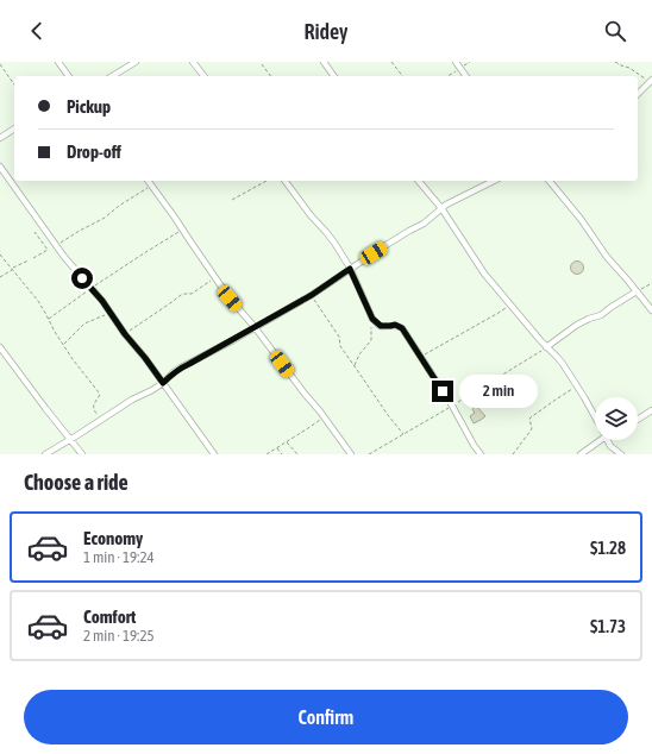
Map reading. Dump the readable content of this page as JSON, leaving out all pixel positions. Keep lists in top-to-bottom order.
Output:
{
  "page": {
    "header": "Ridey",
    "banner": ["Pickup", "Drop-off"],
    "bubble": "2 min",
    "heading": "Choose a ride",
    "list": [
      {
        "name": "Economy",
        "note": "1 min · 19:24",
        "value": "$1.28"
      },
      {
        "name": "Comfort",
        "note": "2 min · 19:25",
        "value": "$1.73"
      }
    ],
    "buttons": "Confirm"
  }
}
